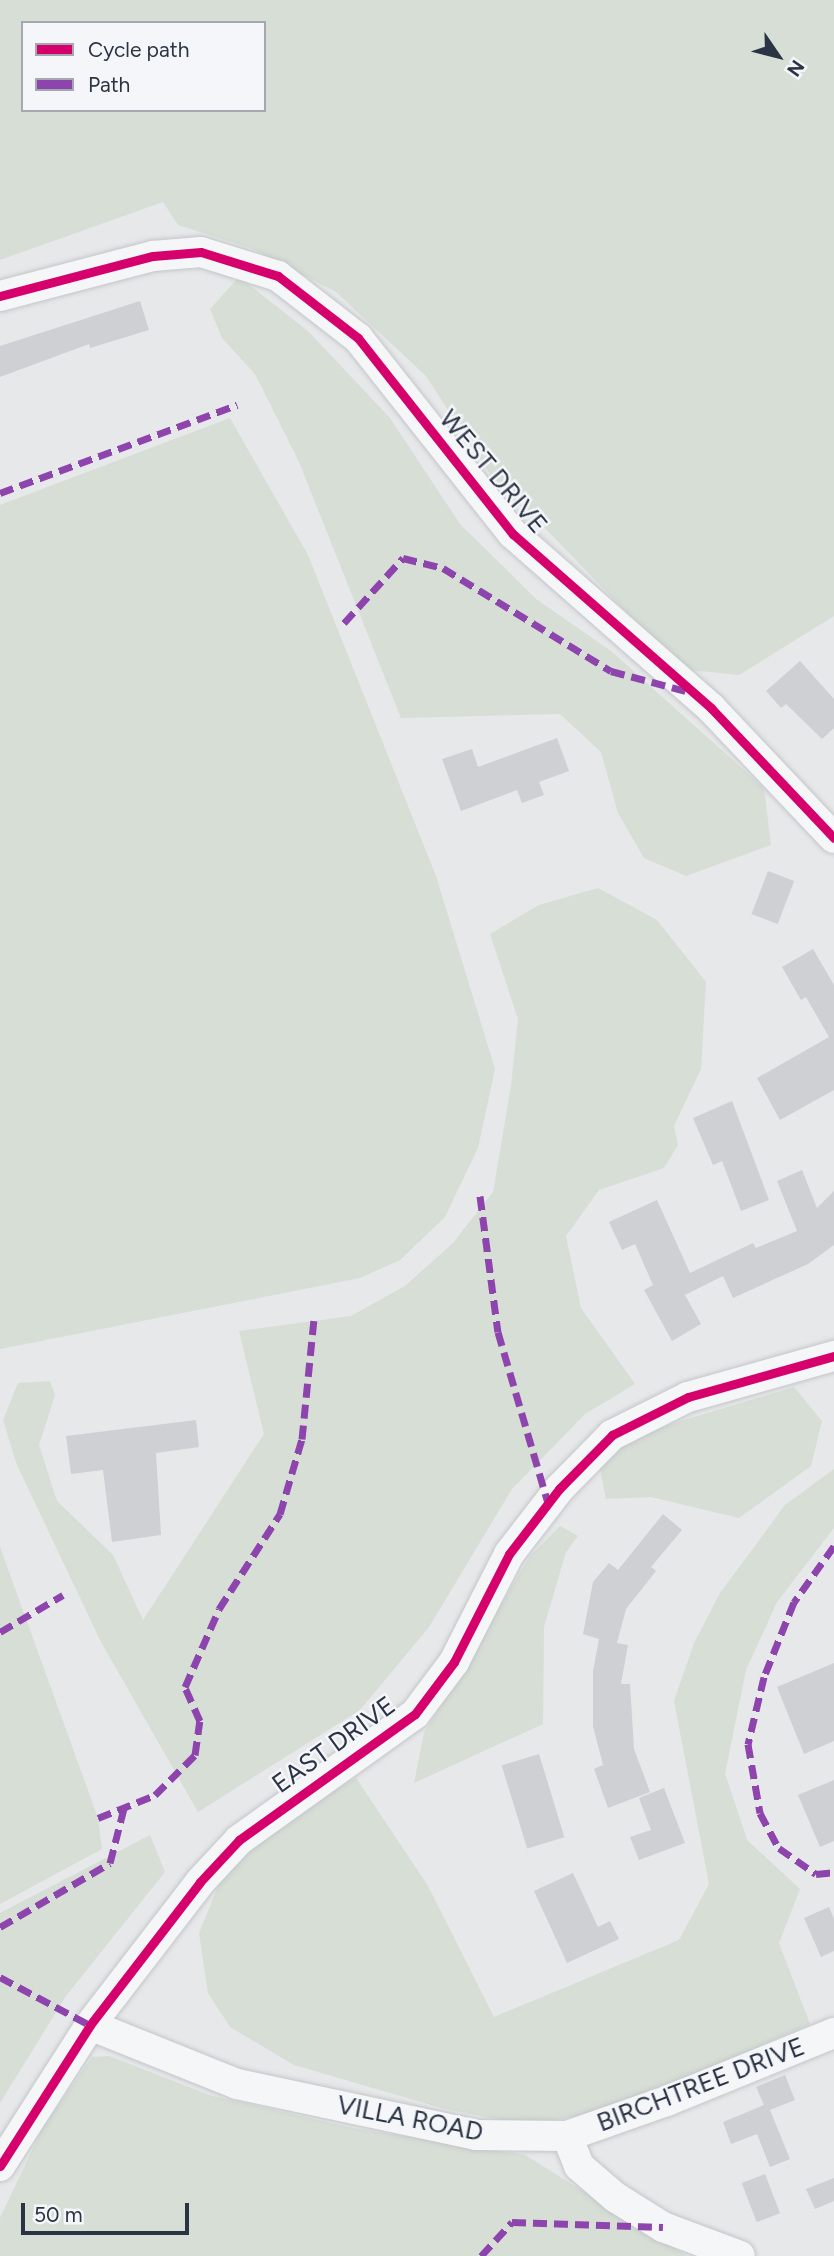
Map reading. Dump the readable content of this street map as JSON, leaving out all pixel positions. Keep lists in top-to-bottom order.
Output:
{
  "streets": {
    "street": [
      "WEST DRIVE",
      "EAST DRIVE",
      "BIRCHTREE DRIVE",
      "VILLA ROAD"
    ]
  },
  "crossings": [
    ["EAST DRIVE", "VILLA ROAD"],
    ["BIRCHTREE DRIVE", "VILLA ROAD"]
  ],
  "legend": ["Cycle path", "Path"],
  "scale_bar": "50 m",
  "north": "bottom right"
}
